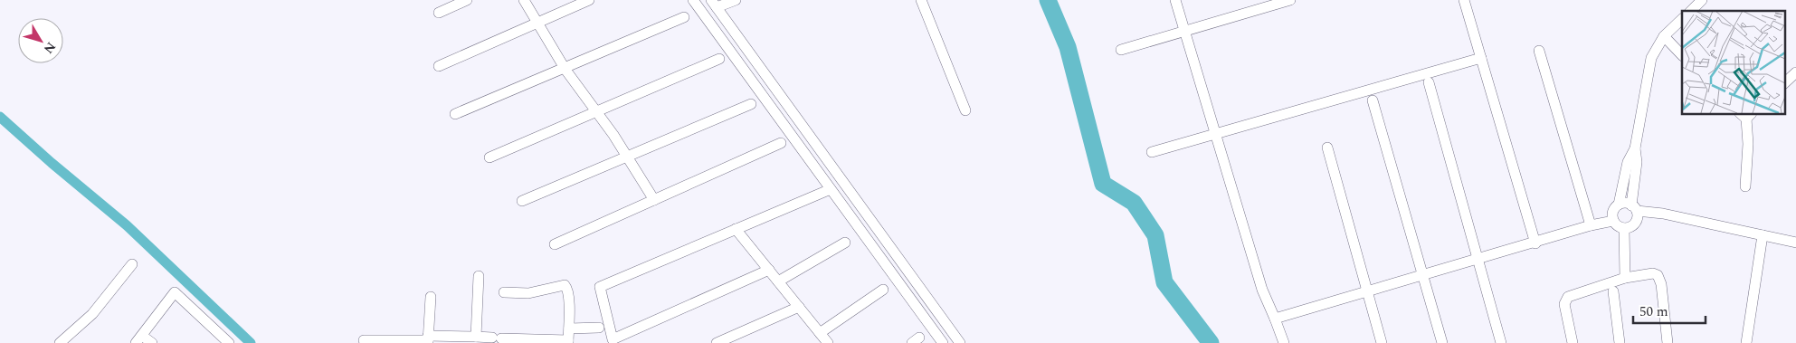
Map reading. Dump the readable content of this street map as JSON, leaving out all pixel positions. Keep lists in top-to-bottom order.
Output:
{
  "scale_bar": "50 m",
  "north": "bottom right"
}
